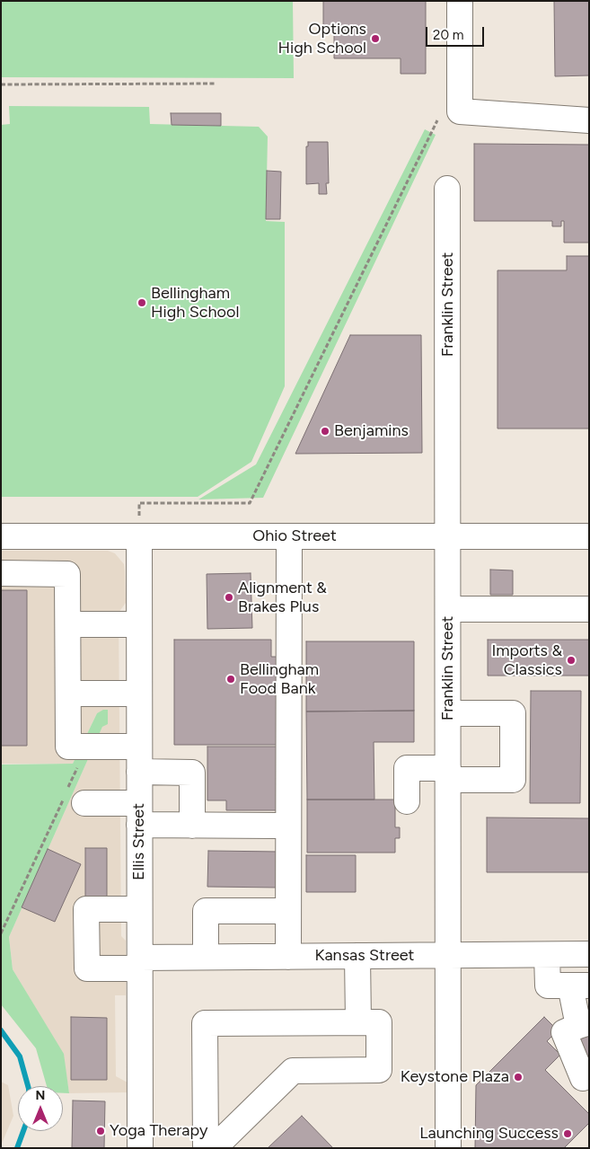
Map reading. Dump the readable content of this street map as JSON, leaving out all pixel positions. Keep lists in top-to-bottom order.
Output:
{
  "streets": {
    "street": [
      "Franklin Street",
      "Ohio Street",
      "Ellis Street",
      "Kansas Street"
    ]
  },
  "crossings": [
    ["Franklin Street", "Ohio Street"],
    ["Franklin Street", "Kansas Street"],
    ["Ohio Street", "Ellis Street"],
    ["Ellis Street", "Kansas Street"]
  ],
  "places": [
    "Options High School",
    "Bellingham High School",
    "Benjamins",
    "Alignment & Brakes Plus",
    "Imports & Classics",
    "Bellingham Food Bank",
    "Keystone Plaza",
    "Yoga Therapy",
    "Launching Success"
  ],
  "scale_bar": "20 m",
  "north": "top"
}
